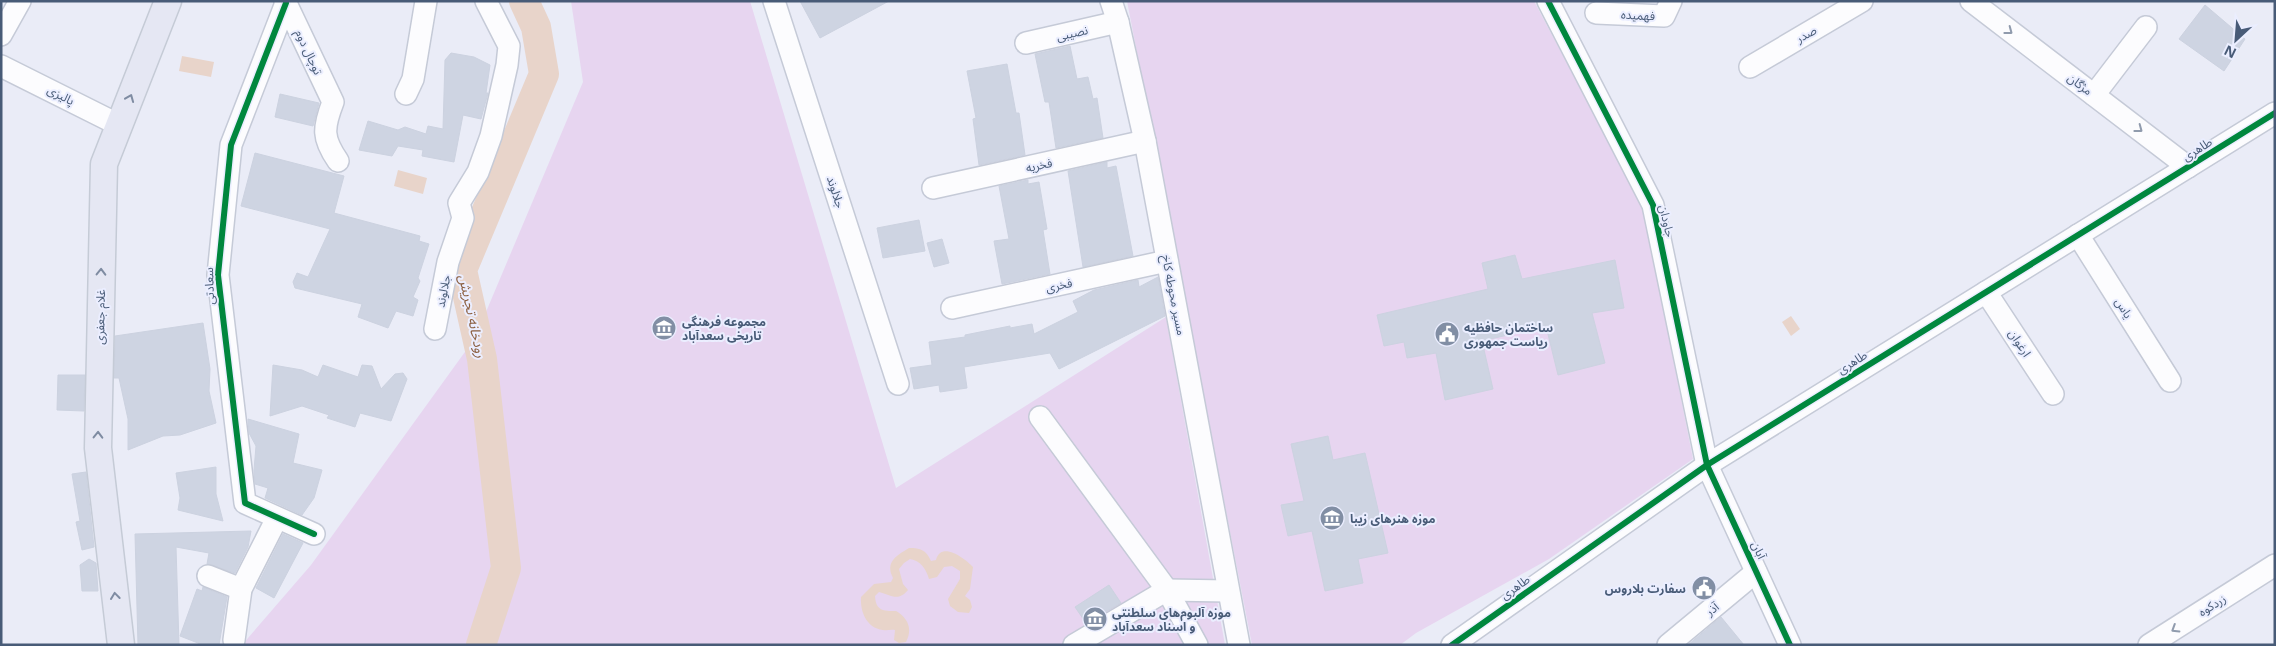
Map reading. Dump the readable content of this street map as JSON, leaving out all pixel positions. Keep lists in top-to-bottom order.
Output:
{
  "streets": {
    "main road": ["غلام جعفری"],
    "street": [
      "فهمیده",
      "نصیبی",
      "صدر",
      "توچال دوم",
      "مژگان",
      "پالیزی",
      "طاهری",
      "فخریه",
      "جلالوند",
      "جاودان",
      "فخری",
      "سعادتی",
      "مسیر محوطه کاخ",
      "یاس",
      "ارغوان",
      "آبان",
      "زردکوه",
      "آذر"
    ]
  },
  "crossings": [
    ["نصیبی", "مسیر محوطه کاخ"],
    ["توچال دوم", "سعادتی"],
    ["مژگان", "طاهری"],
    ["پالیزی", "غلام جعفری"],
    ["طاهری", "جاودان"],
    ["طاهری", "یاس"],
    ["طاهری", "ارغوان"],
    ["طاهری", "آبان"],
    ["فخریه", "مسیر محوطه کاخ"],
    ["جاودان", "آبان"],
    ["فخری", "مسیر محوطه کاخ"],
    ["آبان", "آذر"]
  ],
  "one_way": ["مژگان", "غلام جعفری", "زردکوه"],
  "water": ["رودخانه تجریش"],
  "places": {
    "museum": ["مجموعه فرهنگی تاریخی سعدآباد", "موزه هنرهای زیبا", "موزه آلبوم‌های سلطنتی و اسناد سعدآباد"],
    "public building": ["ساختمان حافظیه ریاست جمهوری", "سفارت بلاروس"]
  },
  "north": "bottom left"
}
